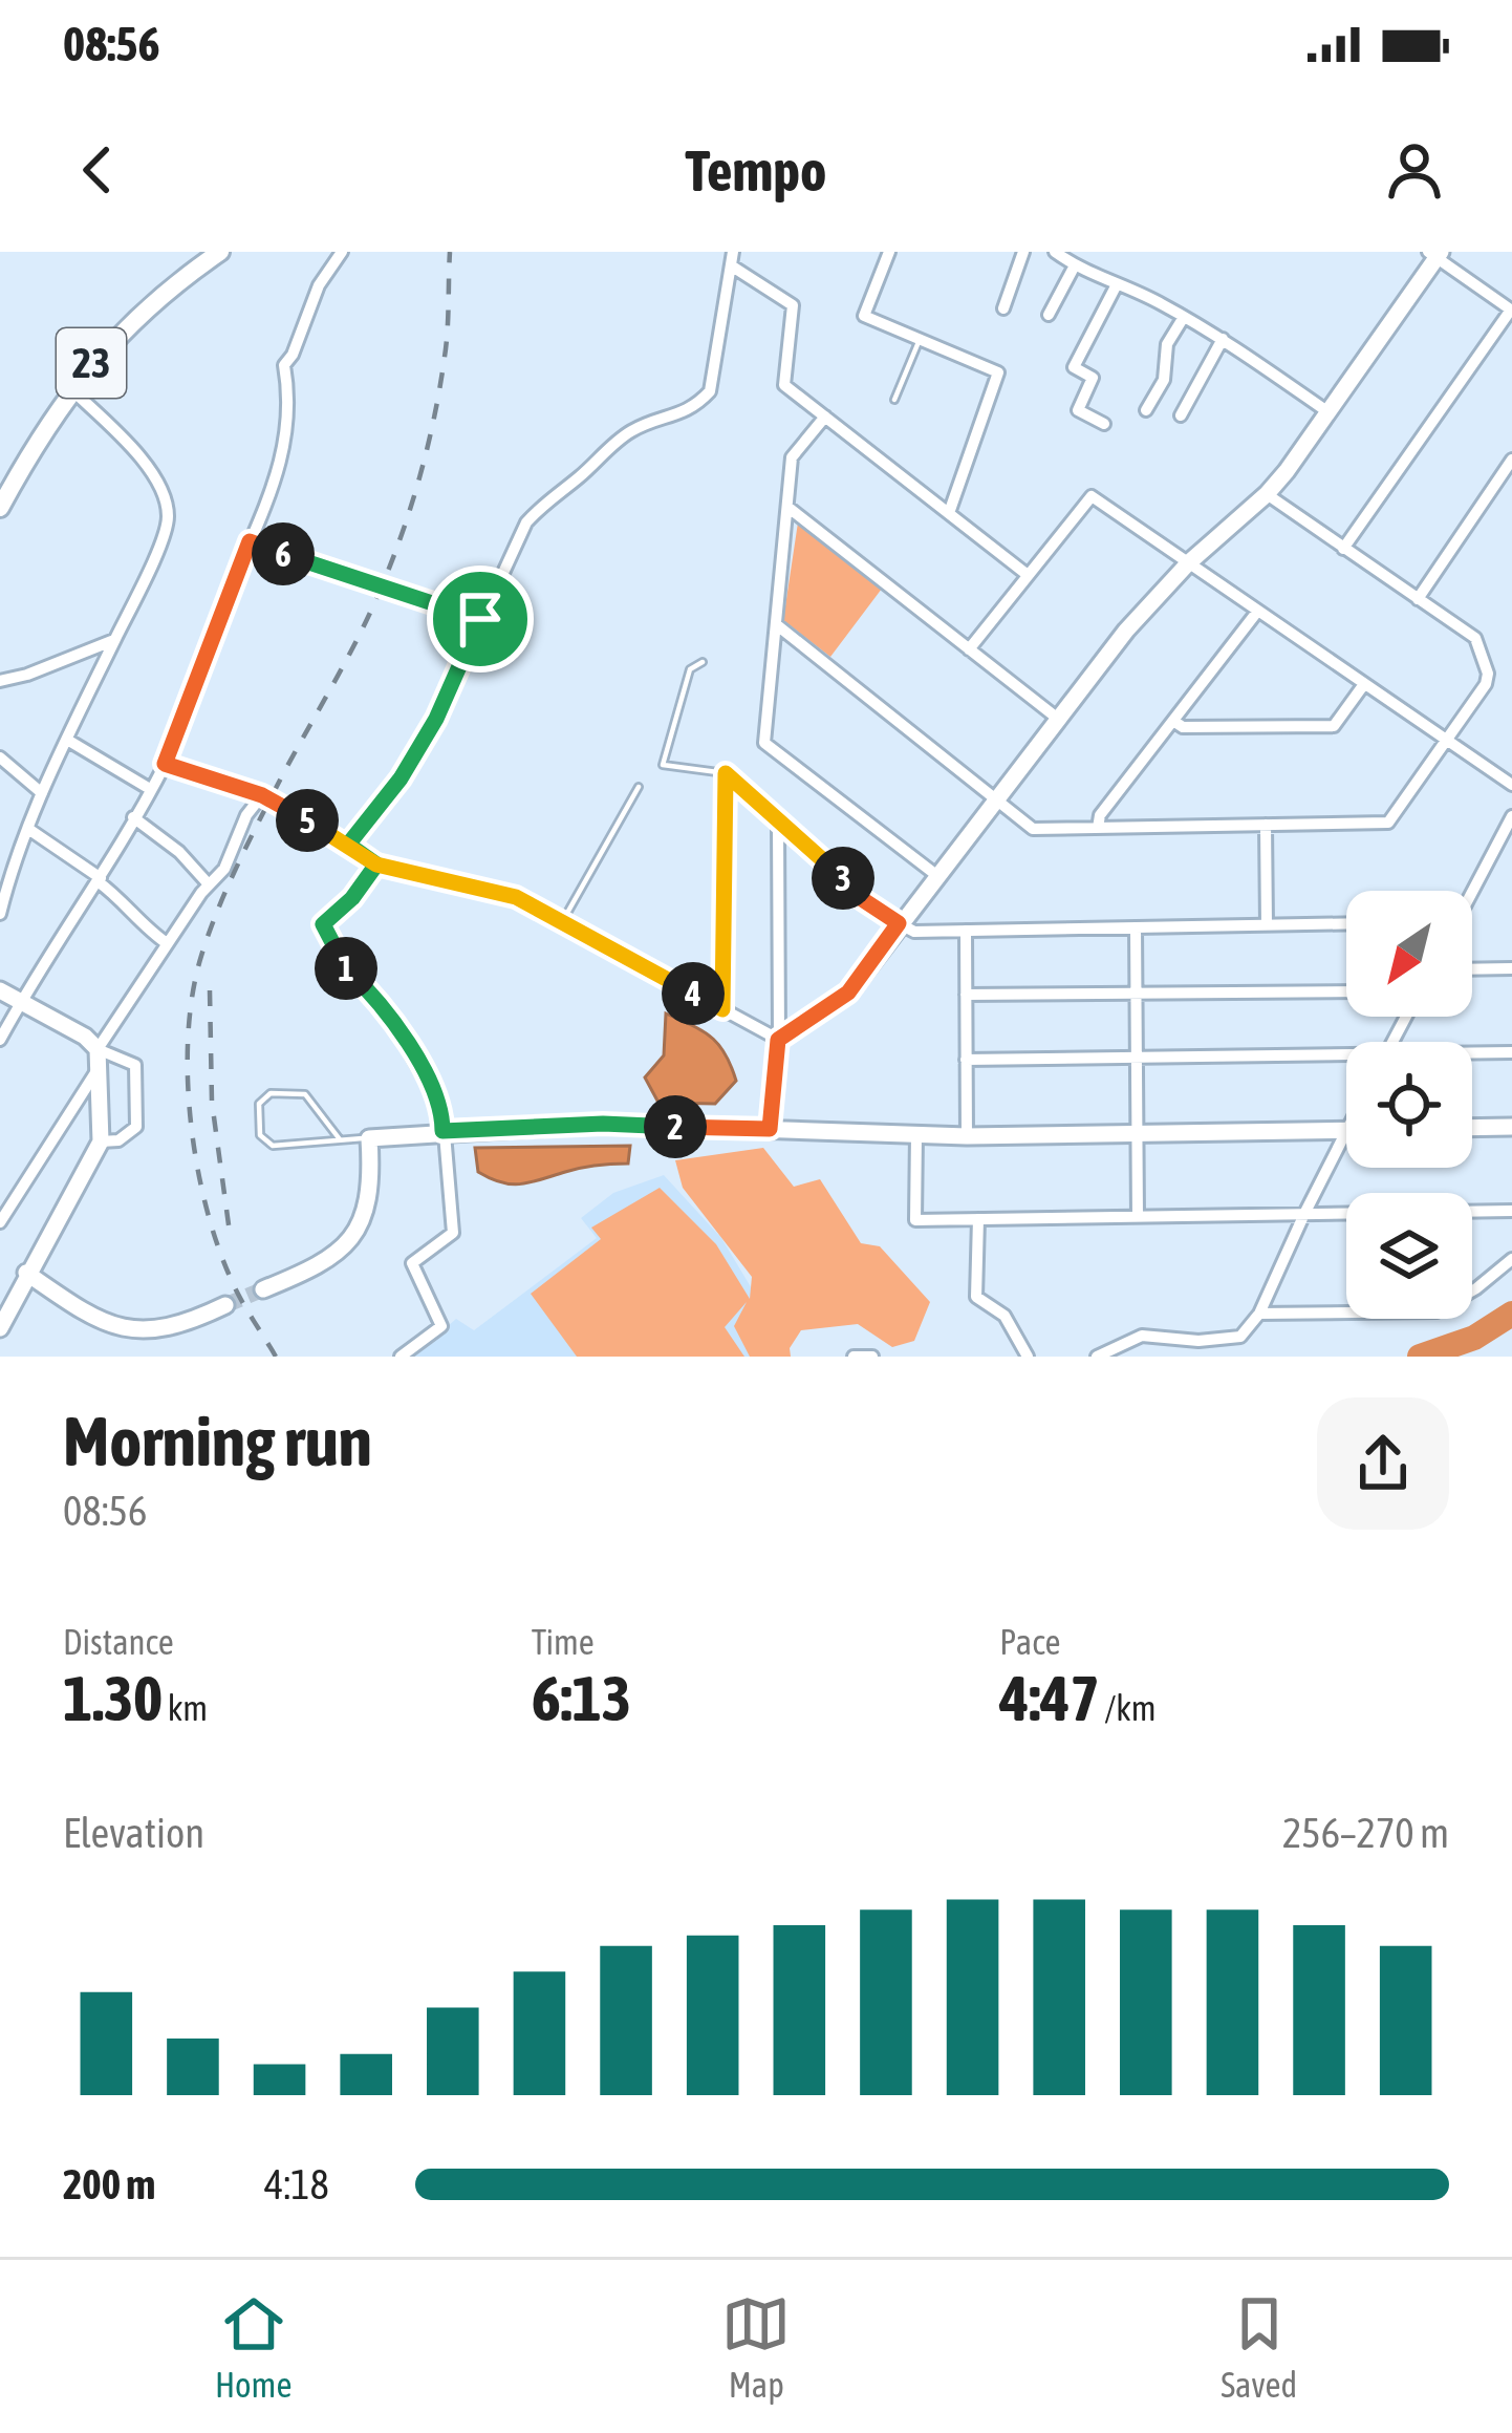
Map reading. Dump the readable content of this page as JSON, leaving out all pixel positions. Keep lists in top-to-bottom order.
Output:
{
  "streets": {
    "main road": ["23"]
  },
  "north": "bottom left",
  "page": {
    "status": "08:56",
    "header": "Tempo",
    "pins": [
      "6",
      "5",
      "3",
      "1",
      "4",
      "2"
    ],
    "heading": ["Morning run", "08:56"],
    "stats": [
      ["Distance", "1.30 km"],
      ["Time", "6:13"],
      ["Pace", "4:47 /km"]
    ],
    "chart": ["Elevation", "256–270 m"],
    "list": [
      {
        "name": "200 m",
        "note": "4:18"
      }
    ],
    "tabs": ["Home", "Map", "Saved"]
  }
}
